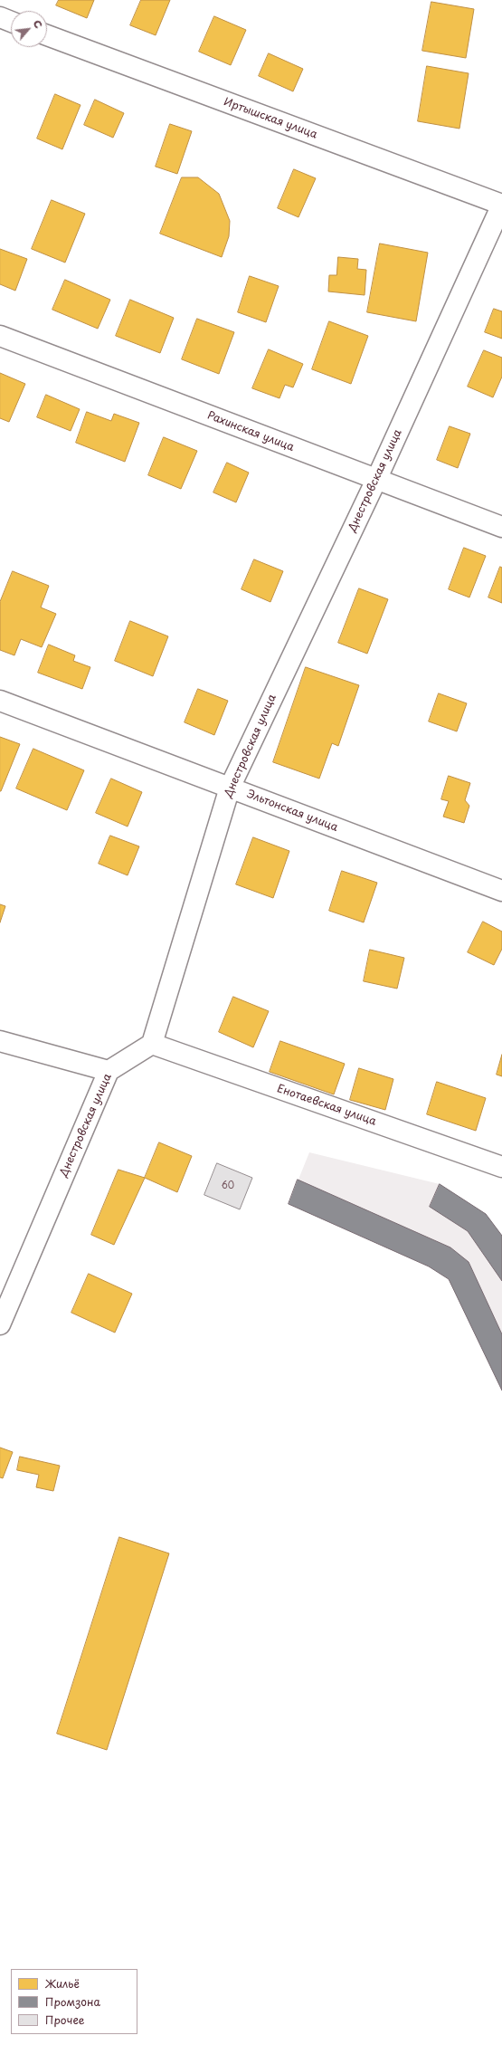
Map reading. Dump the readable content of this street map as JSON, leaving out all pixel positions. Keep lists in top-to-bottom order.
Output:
{
  "streets": {
    "street": [
      "Иртышская улица",
      "Рахинская улица",
      "Днестровская улица",
      "Эльтонская улица",
      "Енотаевская улица"
    ]
  },
  "crossings": [
    ["Иртышская улица", "Днестровская улица"],
    ["Рахинская улица", "Днестровская улица"],
    ["Днестровская улица", "Эльтонская улица"],
    ["Днестровская улица", "Енотаевская улица"]
  ],
  "house_numbers": ["60"],
  "legend": ["Жильё", "Промзона", "Прочее"],
  "north": "top right"
}
